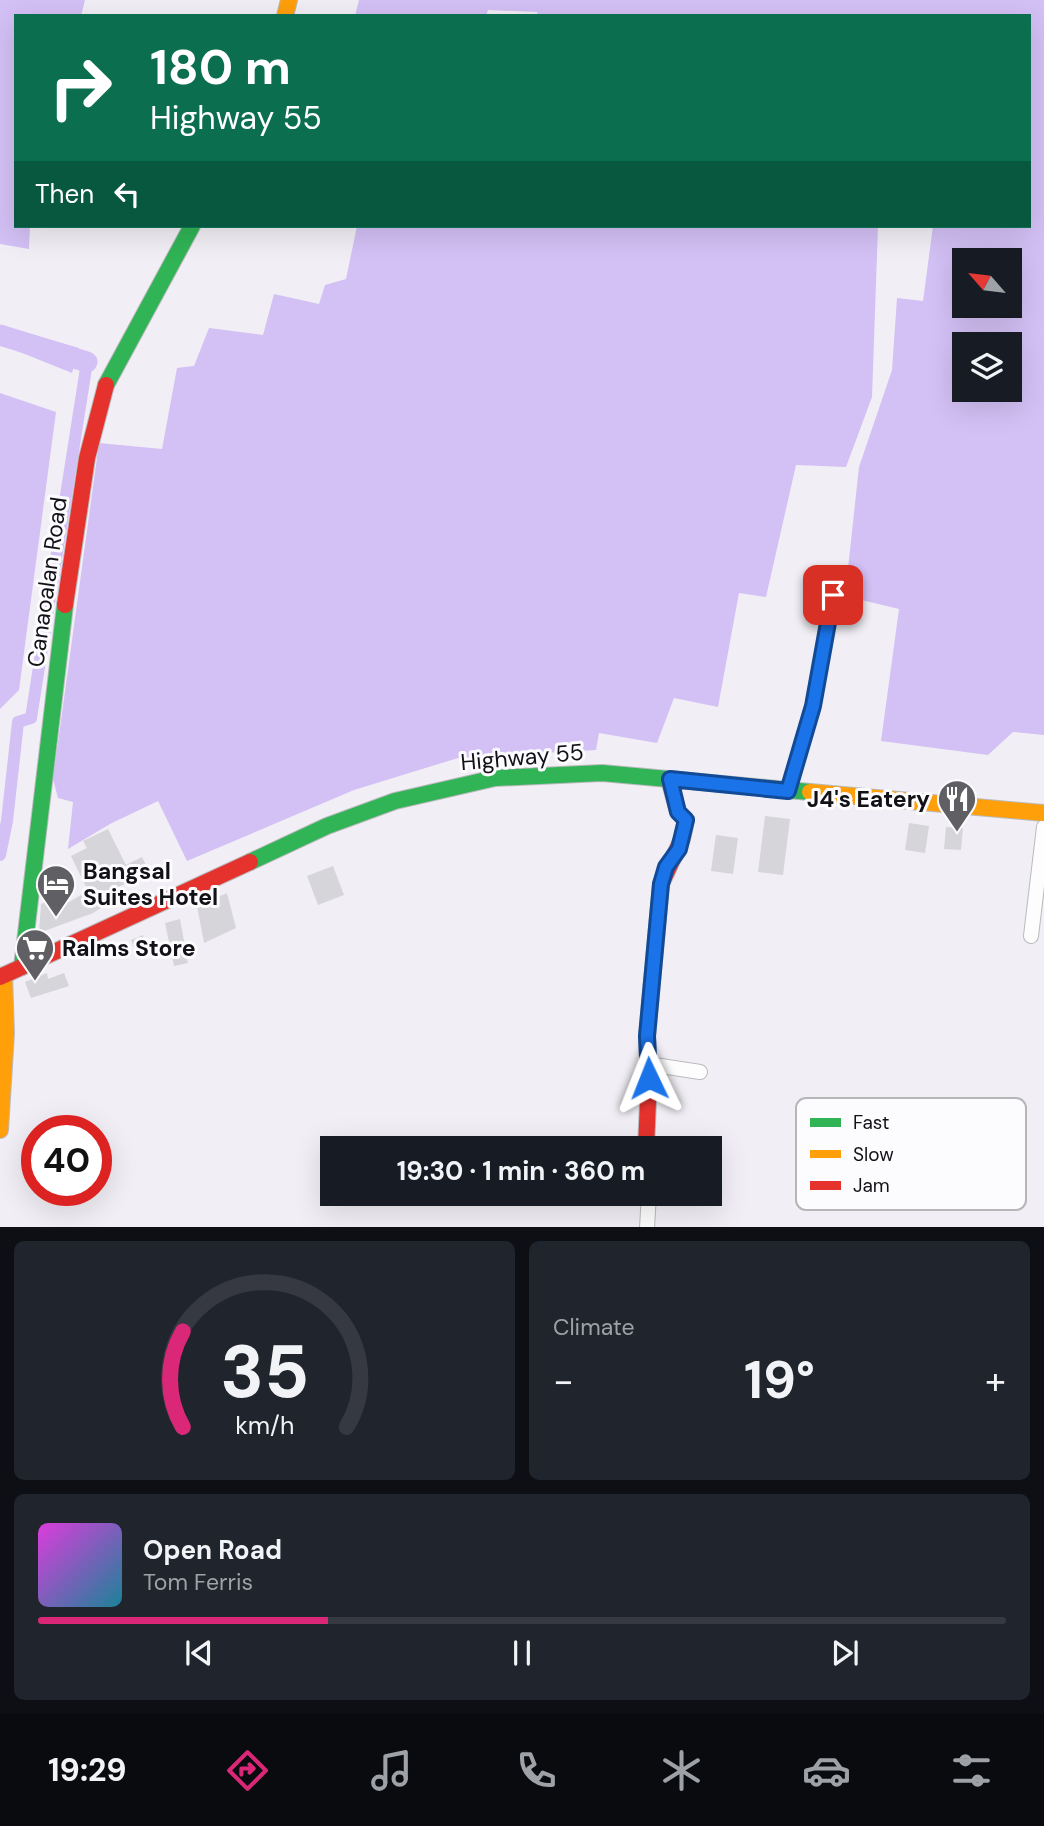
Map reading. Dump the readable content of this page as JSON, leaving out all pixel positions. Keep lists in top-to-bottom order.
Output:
{
  "streets": {
    "main road": ["Canaoalan Road", "Highway 55"]
  },
  "crossings": [
    ["Canaoalan Road", "Highway 55"]
  ],
  "places": {
    "restaurant": ["J4's Eatery"],
    "hotel": ["Bangsal Suites Hotel"],
    "supermarket": ["Ralms Store"]
  },
  "legend": ["Fast", "Slow", "Jam"],
  "north": "top left",
  "page": {
    "turn": ["180 m", "Highway 55"],
    "then": "Then",
    "limit": "40",
    "trip": "19:30 · 1 min · 360 m",
    "tile": "Climate",
    "heat": ["−", "19°", "+"],
    "song": ["Open Road", "Tom Ferris"],
    "tabs": "19:29",
    "gauge": ["35", "km/h"]
  }
}
